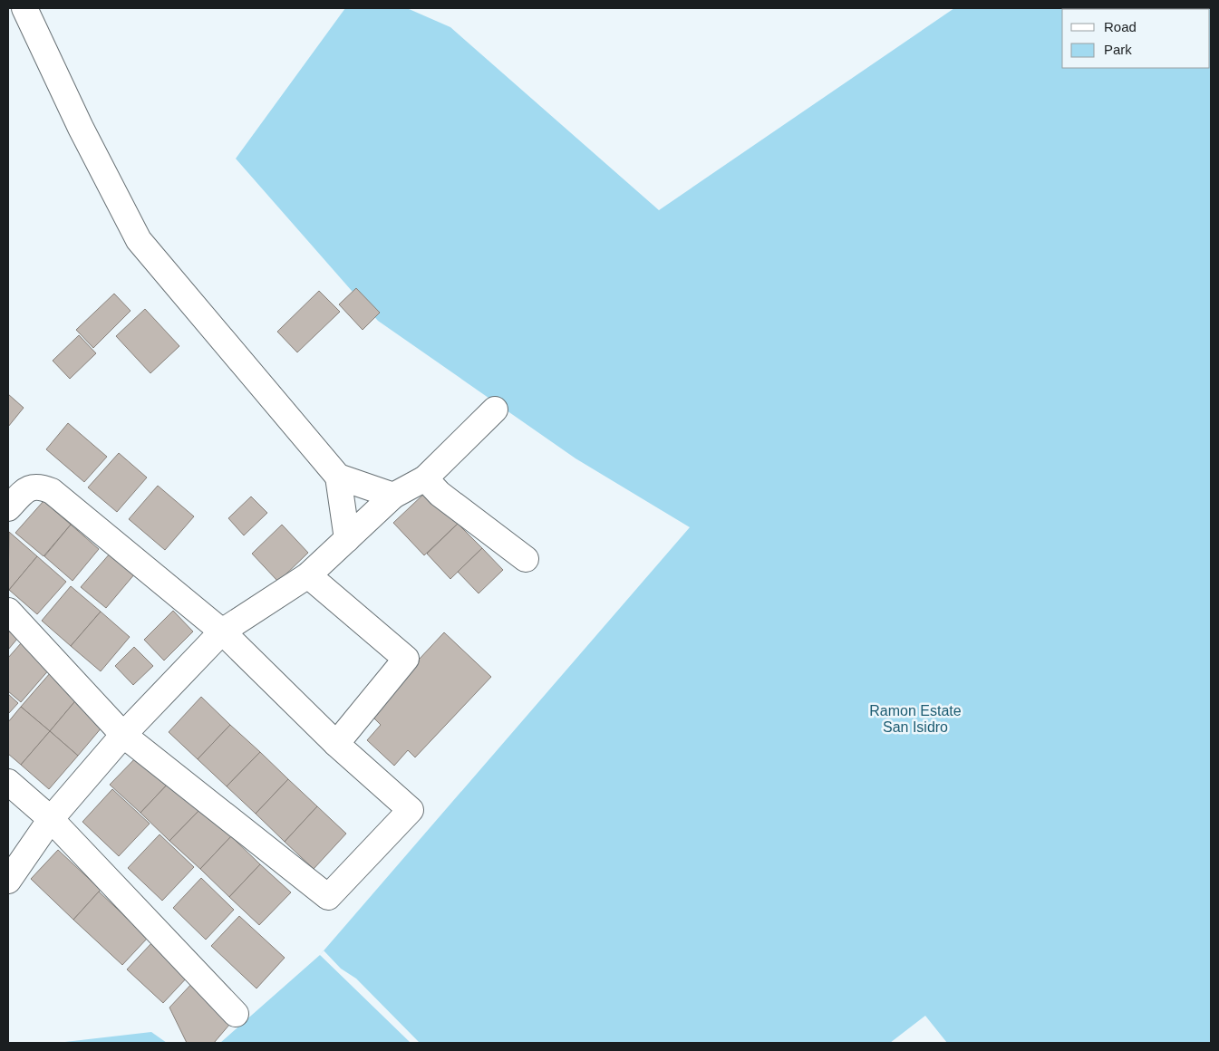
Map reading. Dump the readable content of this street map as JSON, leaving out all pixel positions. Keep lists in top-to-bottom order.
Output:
{
  "parks": ["Ramon Estate San Isidro"],
  "legend": ["Road", "Park"]
}
